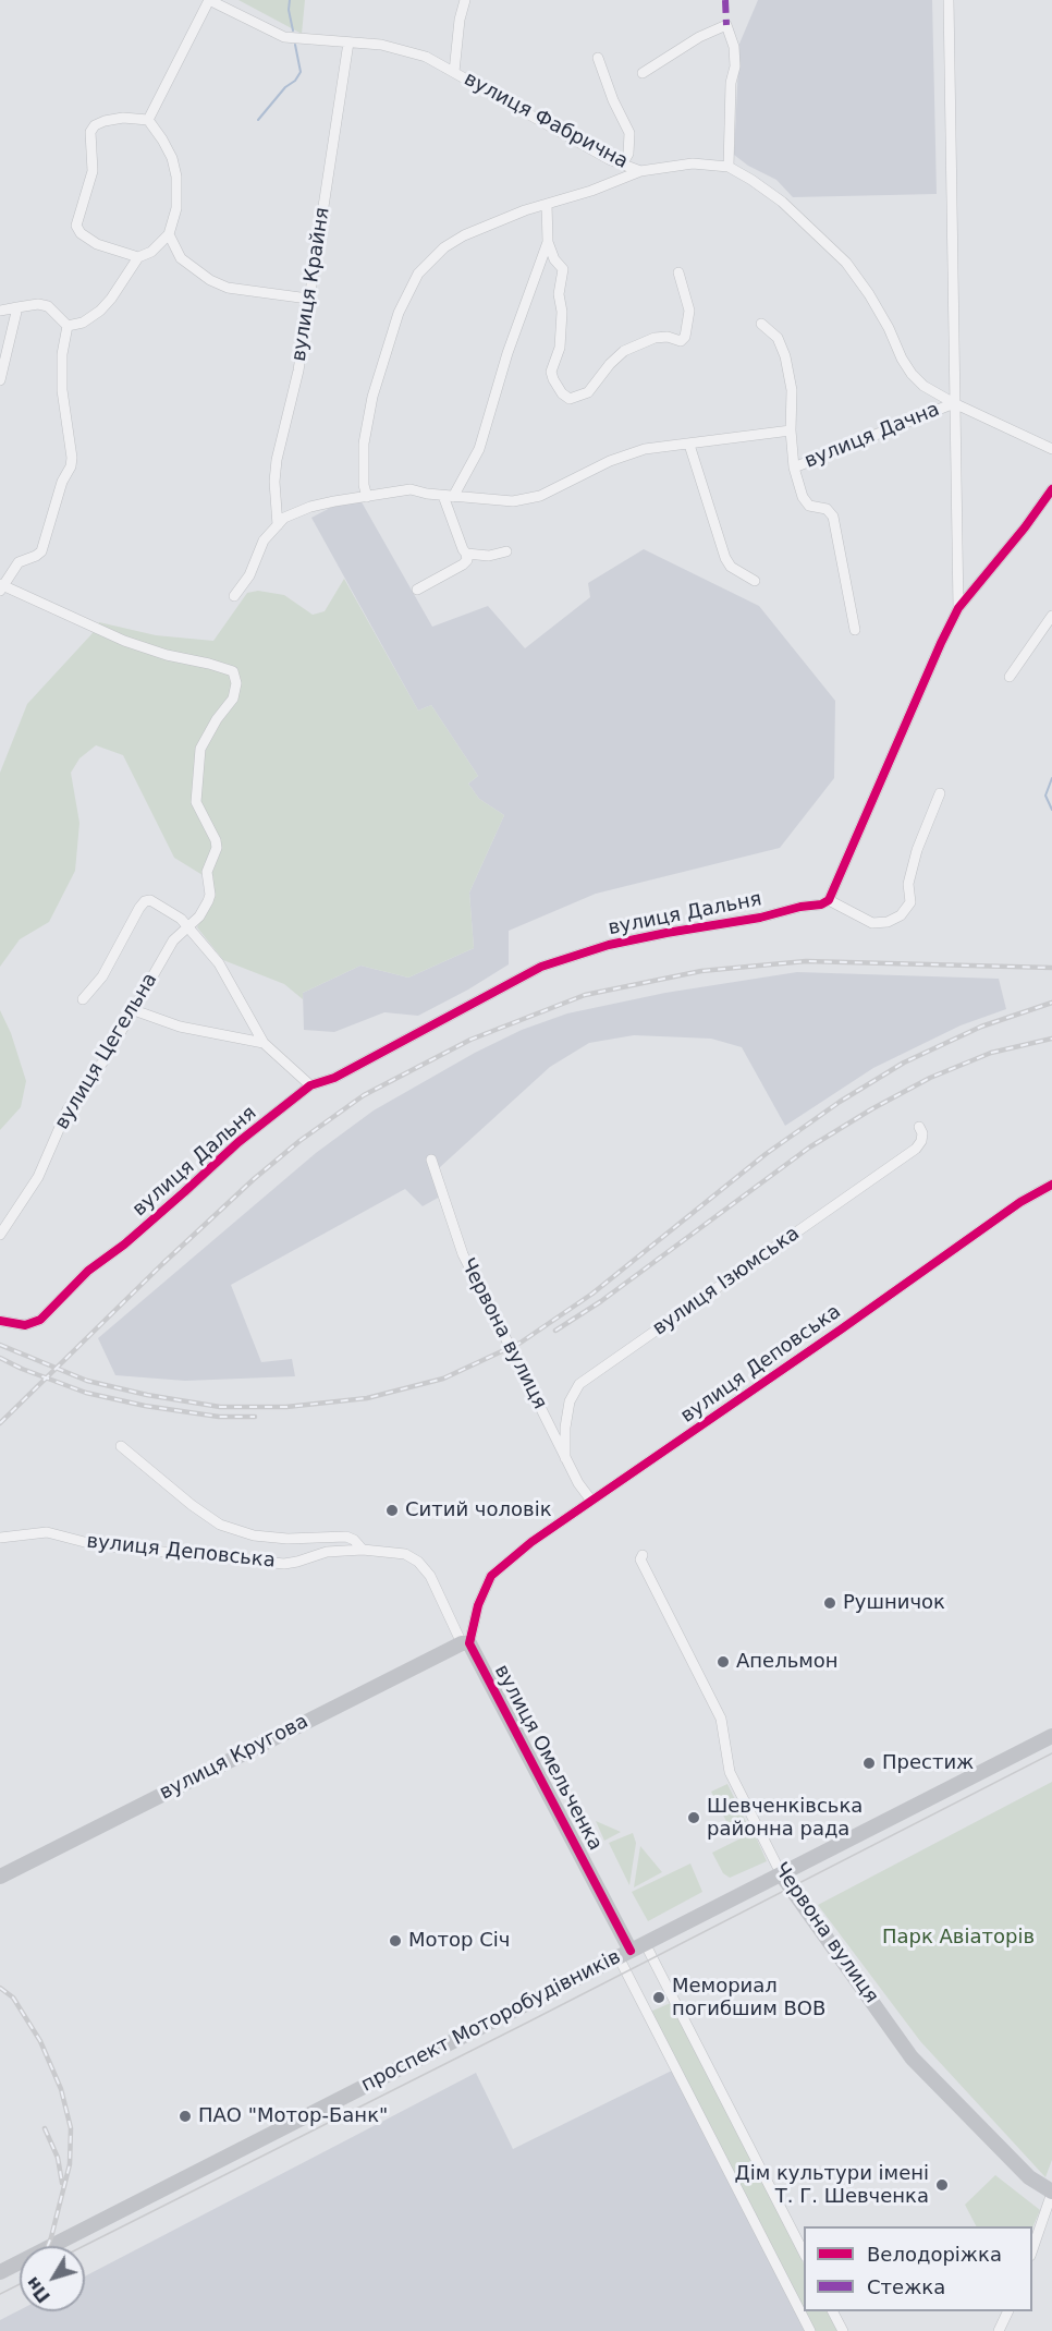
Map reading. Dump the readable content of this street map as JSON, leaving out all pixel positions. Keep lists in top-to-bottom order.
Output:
{
  "streets": {
    "main road": [
      "Червона вулиця",
      "вулиця Кругова",
      "вулиця Омельченка",
      "проспект Моторобудівників"
    ],
    "street": [
      "вулиця Фабрична",
      "вулиця Крайня",
      "вулиця Дачна",
      "вулиця Дальня",
      "вулиця Цегельна",
      "вулиця Ізюмська",
      "вулиця Деповська"
    ]
  },
  "crossings": [
    ["вулиця Фабрична", "вулиця Крайня"],
    ["вулиця Фабрична", "вулиця Дачна"],
    ["вулиця Ізюмська", "Червона вулиця"],
    ["Червона вулиця", "вулиця Деповська"],
    ["Червона вулиця", "проспект Моторобудівників"],
    ["вулиця Деповська", "вулиця Кругова"],
    ["вулиця Деповська", "вулиця Омельченка"],
    ["вулиця Кругова", "вулиця Омельченка"],
    ["вулиця Омельченка", "проспект Моторобудівників"]
  ],
  "parks": ["Парк Авіаторів"],
  "places": [
    "Ситий чоловік",
    "Рушничок",
    "Апельмон",
    "Престиж",
    "Шевченківська районна рада",
    "Мотор Січ",
    "Мемориал погибшим ВОВ",
    "ПАО \"Мотор-Банк\"",
    "Дім культури імені Т. Г. Шевченка"
  ],
  "legend": ["Велодоріжка", "Стежка"],
  "north": "bottom left"
}
